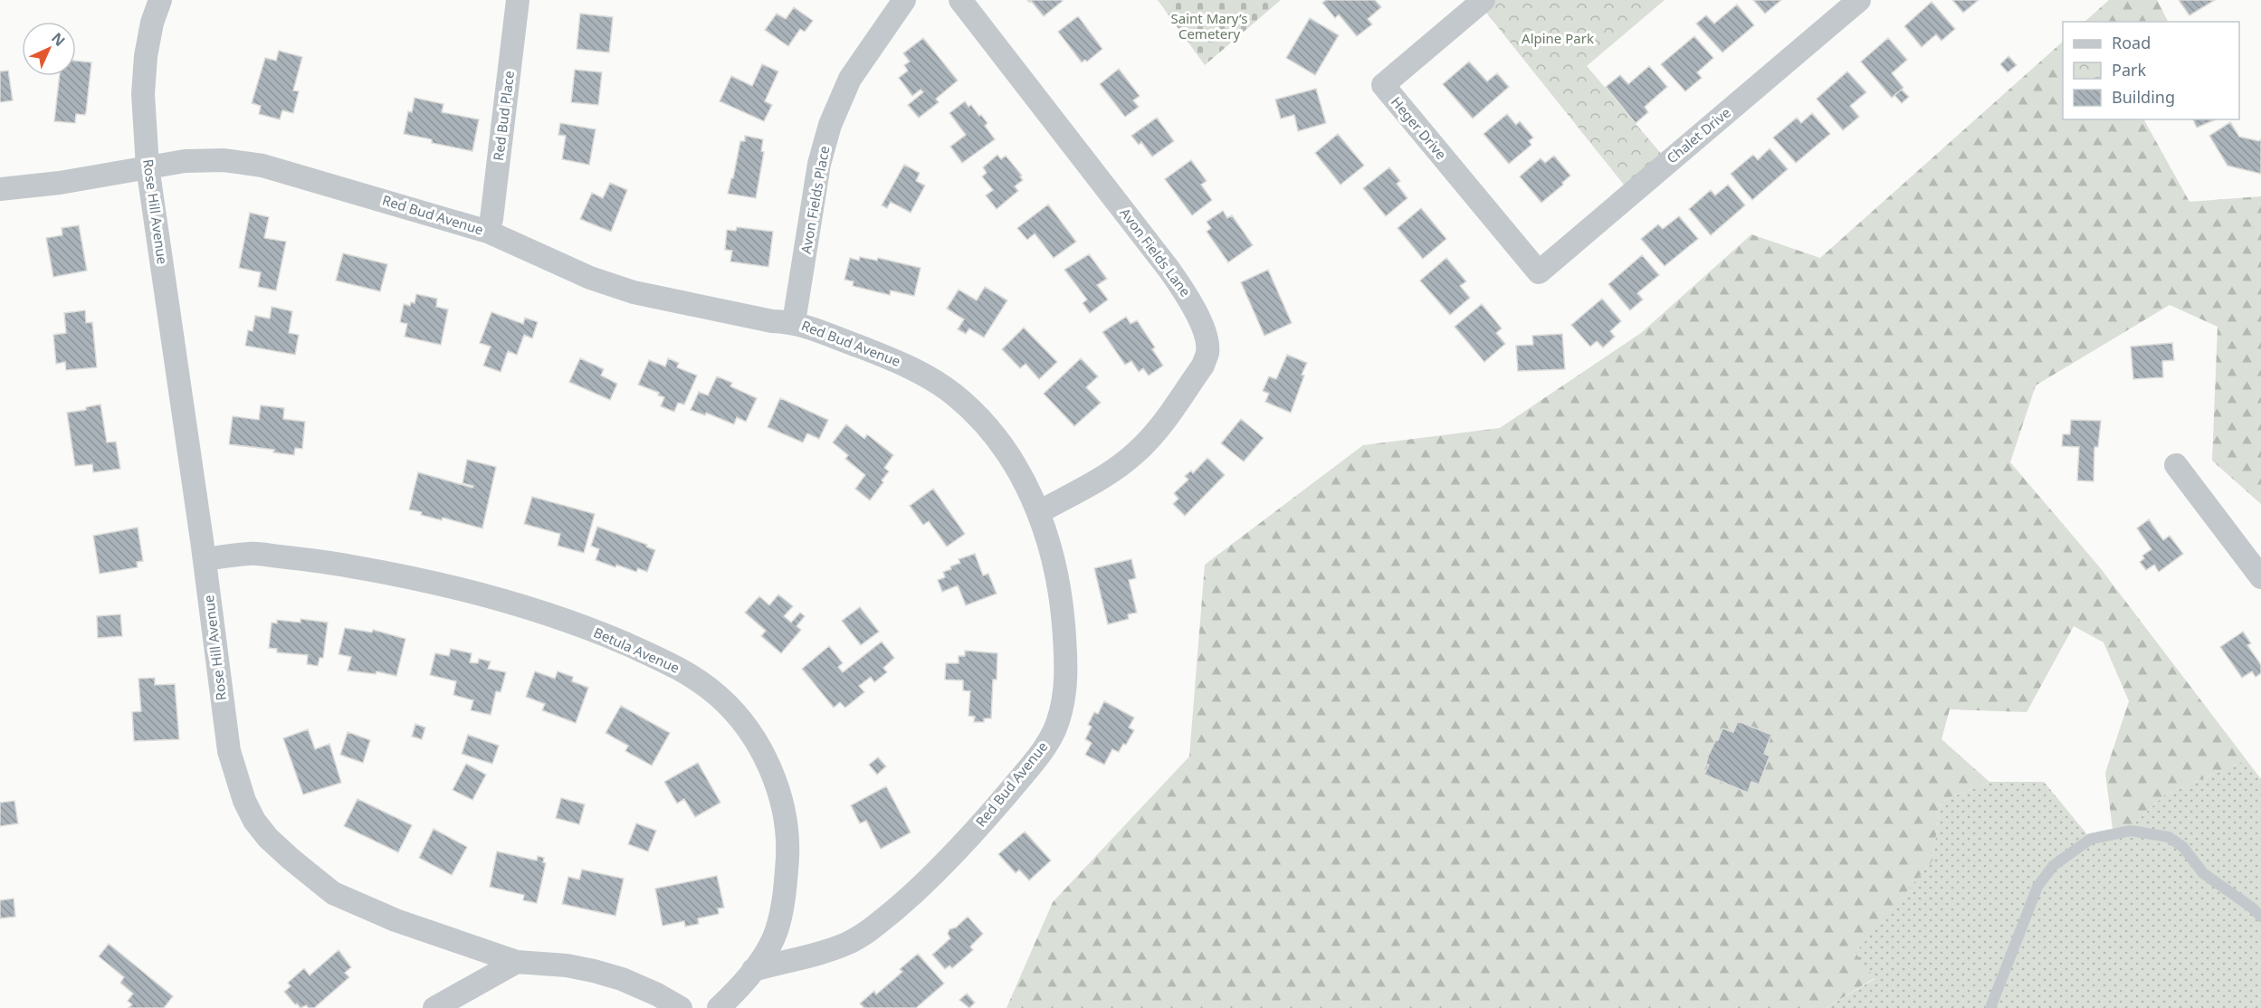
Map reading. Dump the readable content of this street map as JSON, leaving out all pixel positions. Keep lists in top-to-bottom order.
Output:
{
  "streets": {
    "street": [
      "Red Bud Place",
      "Heger Drive",
      "Chalet Drive",
      "Avon Fields Place",
      "Rose Hill Avenue",
      "Red Bud Avenue",
      "Avon Fields Lane",
      "Betula Avenue"
    ]
  },
  "crossings": [
    ["Red Bud Place", "Red Bud Avenue"],
    ["Heger Drive", "Chalet Drive"],
    ["Avon Fields Place", "Red Bud Avenue"],
    ["Rose Hill Avenue", "Red Bud Avenue"],
    ["Rose Hill Avenue", "Betula Avenue"],
    ["Red Bud Avenue", "Avon Fields Lane"],
    ["Red Bud Avenue", "Betula Avenue"]
  ],
  "parks": ["Saint Mary’s Cemetery", "Alpine Park"],
  "legend": ["Road", "Park", "Building"],
  "north": "top right"
}
